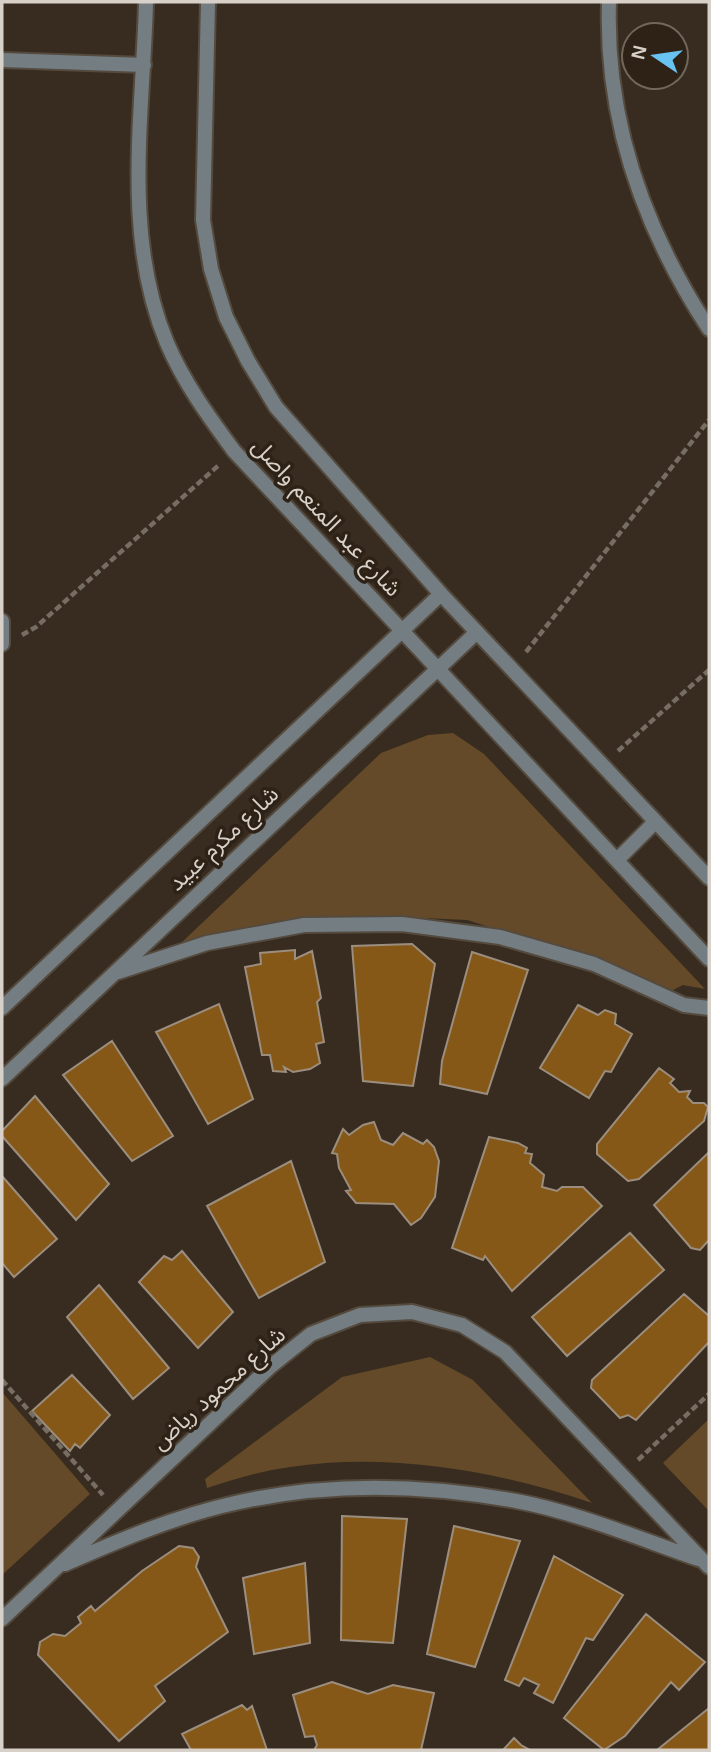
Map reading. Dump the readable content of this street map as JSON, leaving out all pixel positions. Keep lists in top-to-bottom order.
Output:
{
  "streets": {
    "street": ["شارع عبد المنعم واصل", "شارع مكرم عبيد", "شارع محمود رياض"]
  },
  "crossings": [
    ["شارع عبد المنعم واصل", "شارع مكرم عبيد"]
  ],
  "north": "left"
}
